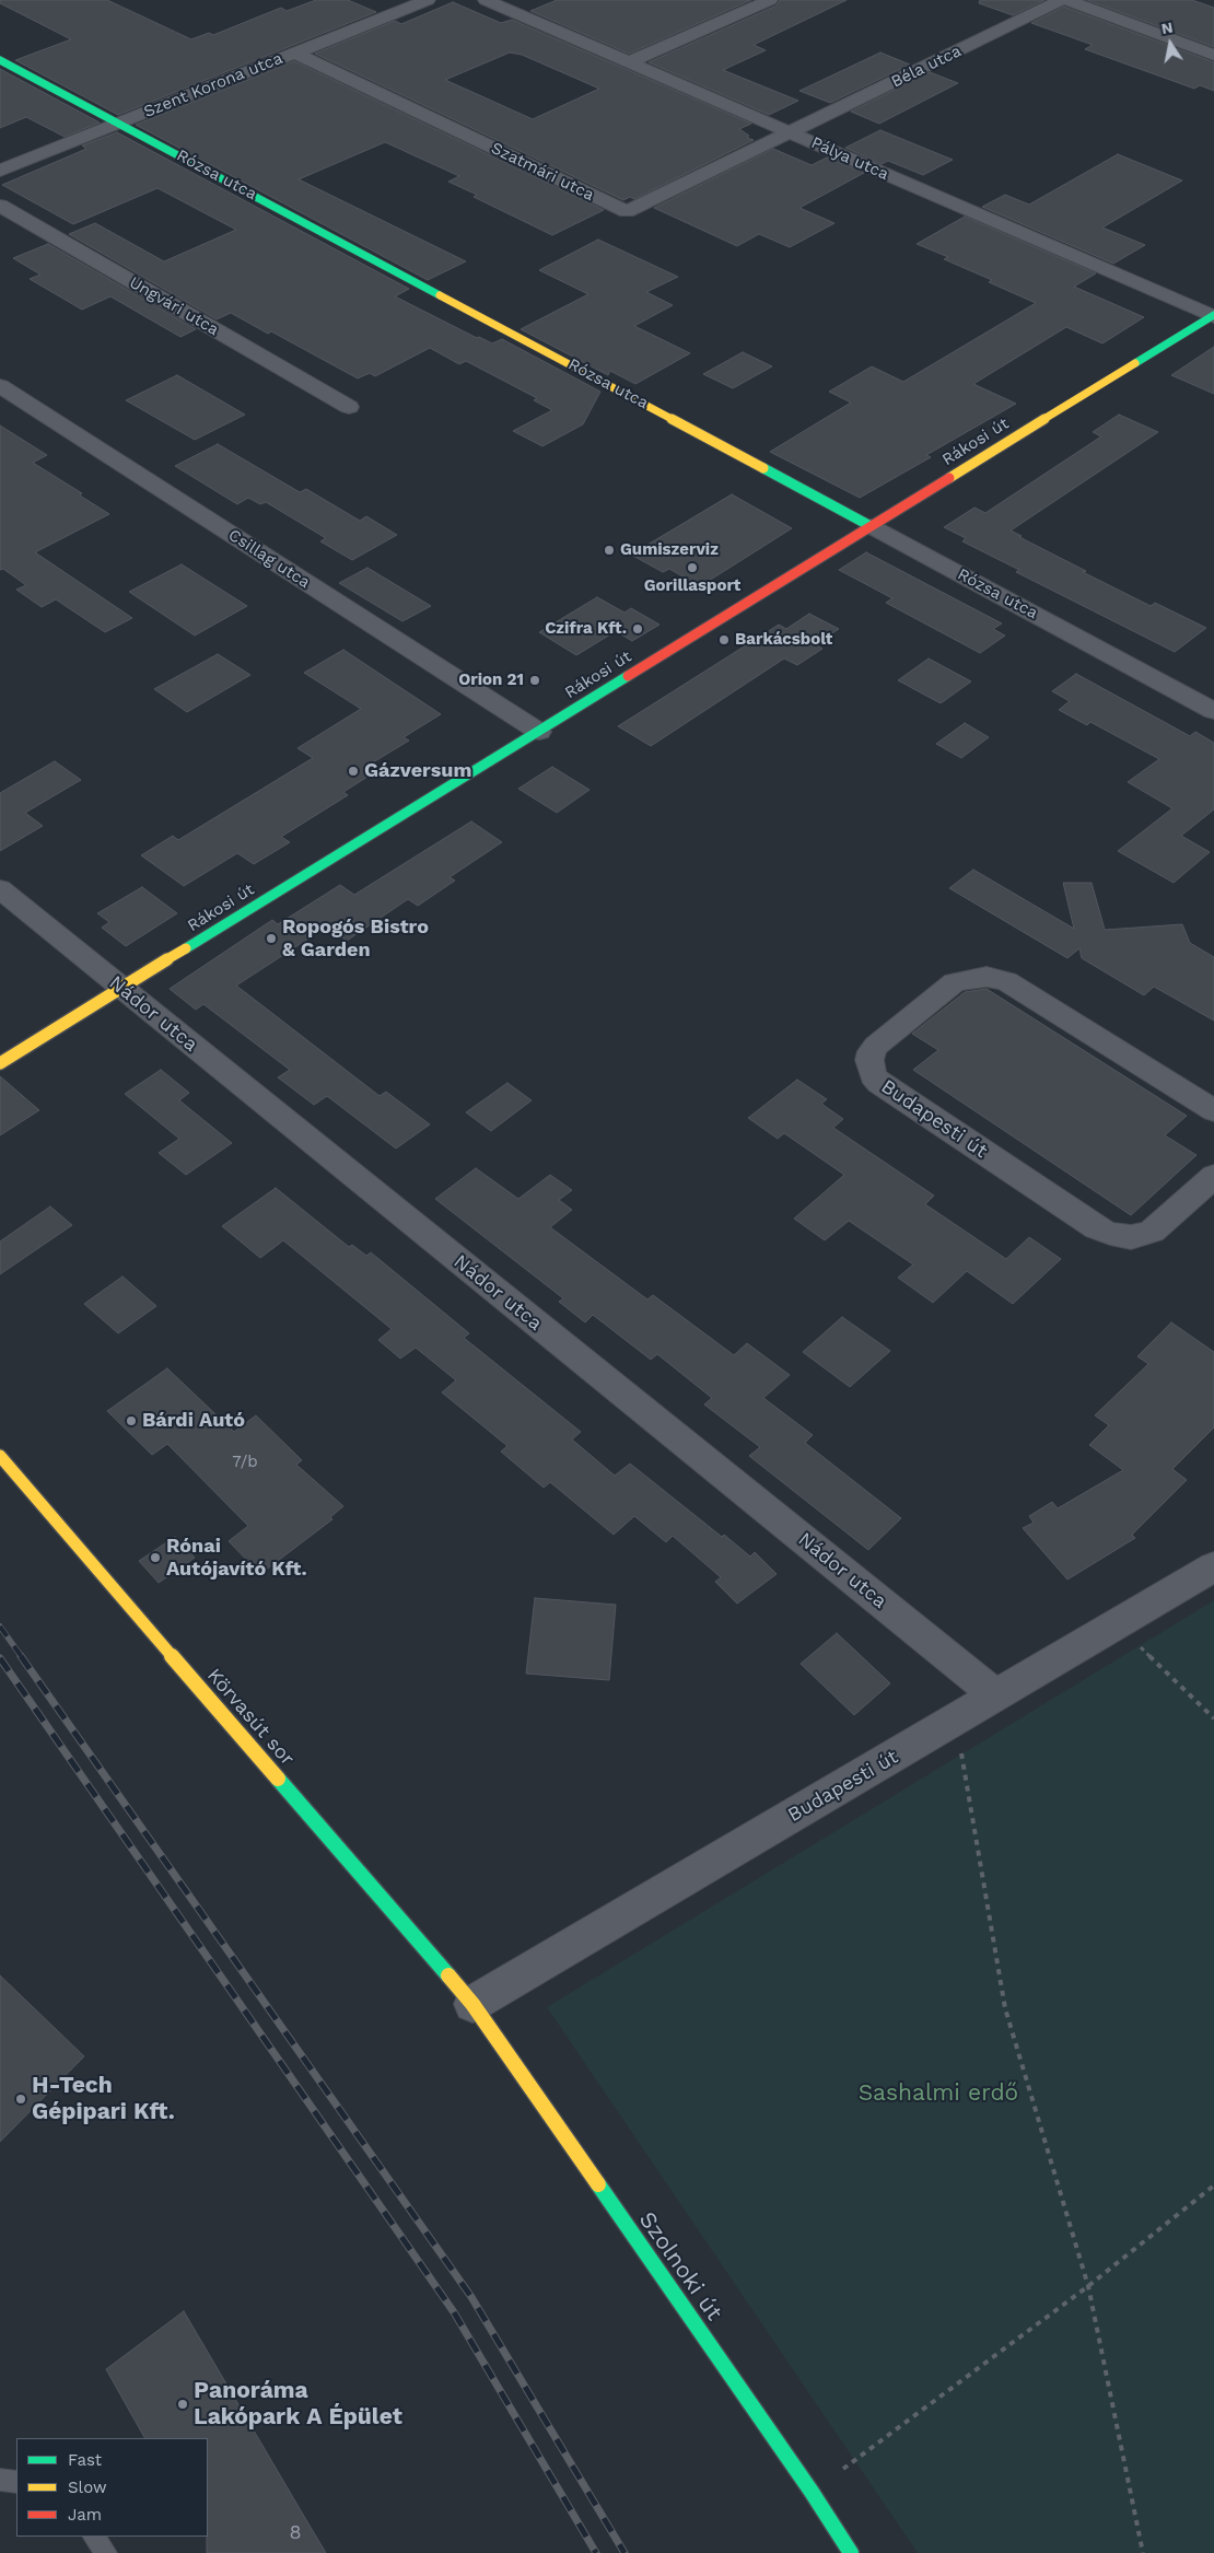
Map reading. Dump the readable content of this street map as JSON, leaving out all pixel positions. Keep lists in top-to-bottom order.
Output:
{
  "streets": {
    "street": [
      "Béla utca",
      "Szent Korona utca",
      "Pálya utca",
      "Szatmári utca",
      "Rózsa utca",
      "Ungvári utca",
      "Rákosi út",
      "Csillag utca",
      "Nádor utca",
      "Budapesti út",
      "Körvasút sor",
      "Szolnoki út"
    ]
  },
  "crossings": [
    ["Béla utca", "Pálya utca"],
    ["Béla utca", "Szatmári utca"],
    ["Szent Korona utca", "Szatmári utca"],
    ["Szent Korona utca", "Rózsa utca"],
    ["Pálya utca", "Szatmári utca"],
    ["Pálya utca", "Rákosi út"],
    ["Rózsa utca", "Rákosi út"],
    ["Rákosi út", "Csillag utca"],
    ["Rákosi út", "Nádor utca"],
    ["Nádor utca", "Budapesti út"],
    ["Budapesti út", "Körvasút sor"],
    ["Budapesti út", "Szolnoki út"],
    ["Körvasút sor", "Szolnoki út"]
  ],
  "parks": ["Sashalmi erdő"],
  "places": [
    "Gumiszerviz",
    "Gorillasport",
    "Czifra Kft.",
    "Barkácsbolt",
    "Orion 21",
    "Gázversum",
    "Ropogós Bistro & Garden",
    "Bárdi Autó",
    "Rónai Autójavító Kft.",
    "H-Tech Gépipari Kft.",
    "Panoráma Lakópark A Épület"
  ],
  "house_numbers": ["7/b", "8"],
  "legend": ["Fast", "Slow", "Jam"],
  "north": "top"
}
